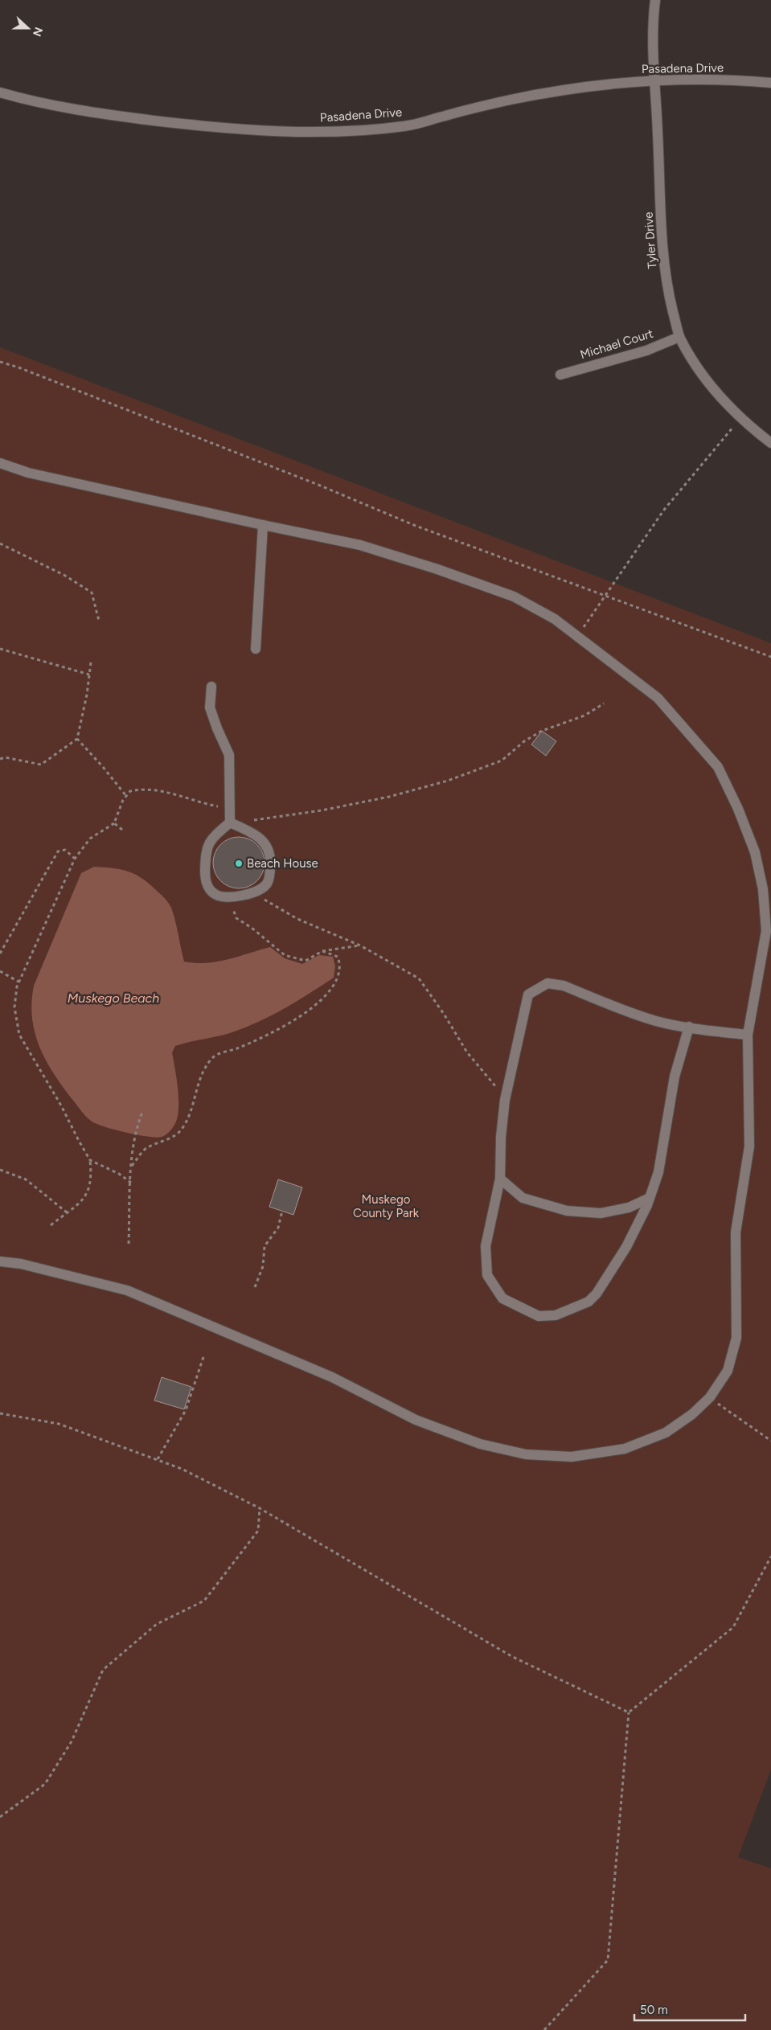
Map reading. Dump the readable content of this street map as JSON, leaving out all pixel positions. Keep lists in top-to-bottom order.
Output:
{
  "streets": {
    "street": ["Pasadena Drive", "Tyler Drive", "Michael Court"]
  },
  "crossings": [
    ["Pasadena Drive", "Tyler Drive"],
    ["Tyler Drive", "Michael Court"]
  ],
  "water": ["Muskego Beach"],
  "parks": ["Muskego County Park"],
  "places": ["Beach House"],
  "scale_bar": "50 m",
  "north": "right"
}
